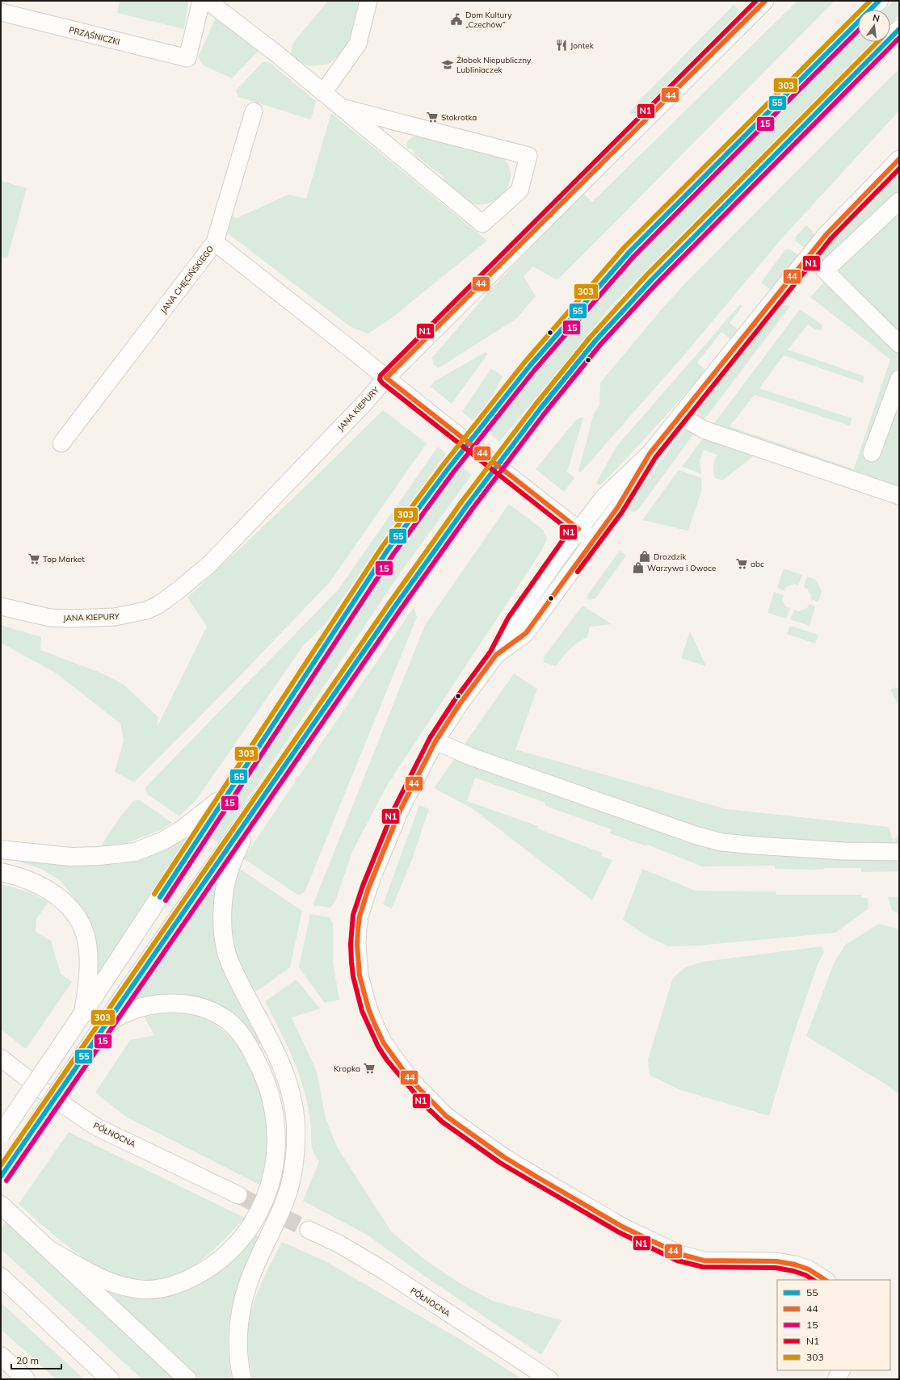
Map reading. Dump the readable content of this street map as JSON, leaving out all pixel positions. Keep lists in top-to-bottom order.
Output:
{
  "streets": {
    "street": [
      "PRZĄŚNICZKI",
      "JANA CHĘCIŃSKIEGO",
      "JANA KIEPURY",
      "PÓŁNOCNA"
    ]
  },
  "crossings": [
    ["JANA CHĘCIŃSKIEGO", "JANA KIEPURY"]
  ],
  "places": {
    "public building": ["Dom Kultury „Czechów”"],
    "restaurant": ["Jontek"],
    "school or university": ["Żłobek Niepubliczny Lubliniaczek"],
    "supermarket": [
      "Stokrotka",
      "Top Market",
      "abc",
      "Kropka"
    ],
    "shop": ["Drozdzik", "Warzywa i Owoce"]
  },
  "lines": [
    "transit line 55",
    "transit line 44",
    "transit line N1",
    "transit line 303",
    "transit line 15"
  ],
  "legend": [
    "55",
    "44",
    "15",
    "N1",
    "303"
  ],
  "scale_bar": "20 m",
  "north": "top"
}
